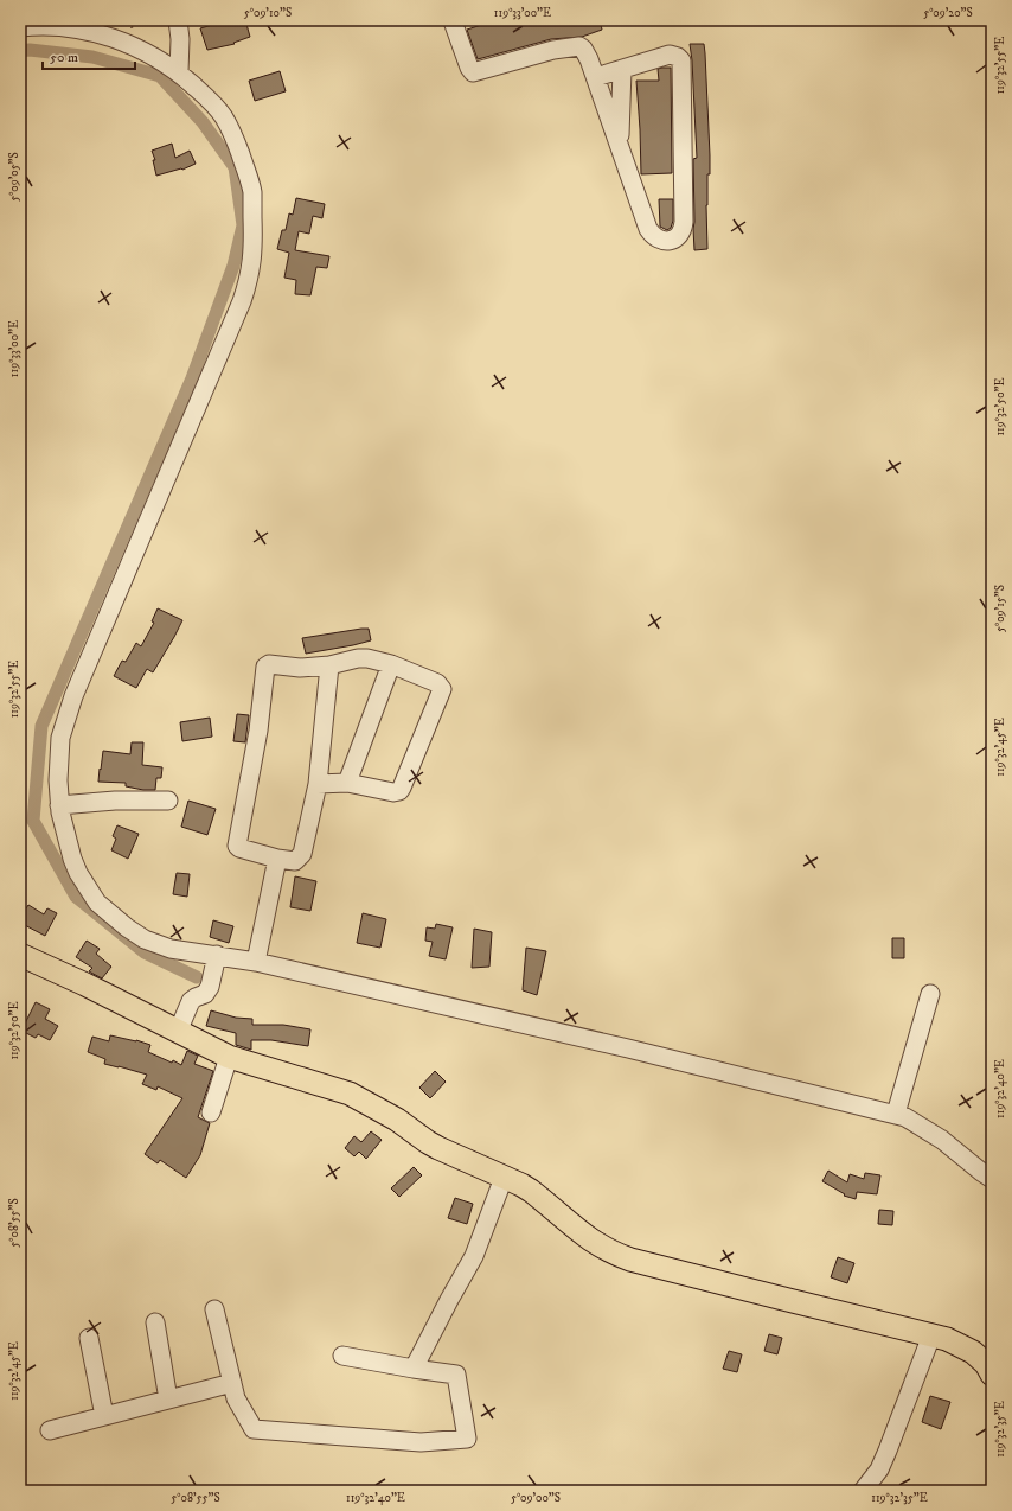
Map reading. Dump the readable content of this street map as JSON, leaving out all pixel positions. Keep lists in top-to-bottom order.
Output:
{
  "scale_bar": "50 m",
  "coordinates": [
    "5°09'10\"S",
    "119°33'00\"E",
    "5°09'20\"S",
    "119°32'55\"E",
    "5°09'05\"S",
    "119°32'50\"E",
    "5°09'15\"S",
    "119°32'45\"E",
    "119°32'40\"E",
    "5°08'55\"S",
    "119°32'35\"E",
    "5°09'00\"S"
  ]
}
